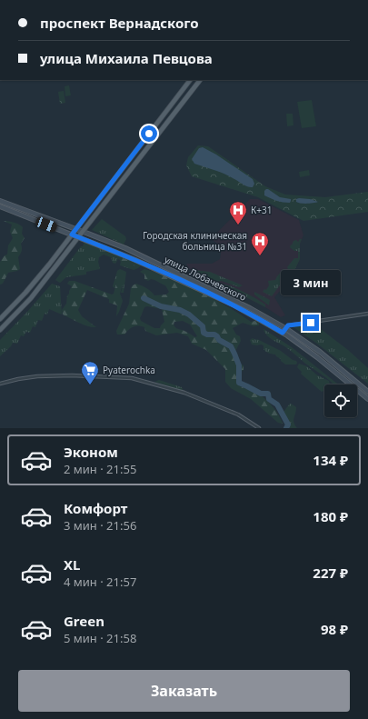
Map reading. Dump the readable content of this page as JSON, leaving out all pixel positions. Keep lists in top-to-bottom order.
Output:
{
  "streets": {
    "main road": ["улица Лобачевского"]
  },
  "places": {
    "hospital": ["К+31", "Городская клиническая больница №31"],
    "supermarket": ["Pyaterochka"]
  },
  "page": {
    "banner": ["проспект Вернадского", "улица Михаила Певцова"],
    "bubble": "3 мин",
    "list": [
      {
        "name": "Эконом",
        "note": "2 мин · 21:55",
        "value": "134 ₽"
      },
      {
        "name": "Комфорт",
        "note": "3 мин · 21:56",
        "value": "180 ₽"
      },
      {
        "name": "XL",
        "note": "4 мин · 21:57",
        "value": "227 ₽"
      },
      {
        "name": "Green",
        "note": "5 мин · 21:58",
        "value": "98 ₽"
      }
    ],
    "buttons": "Заказать"
  }
}
